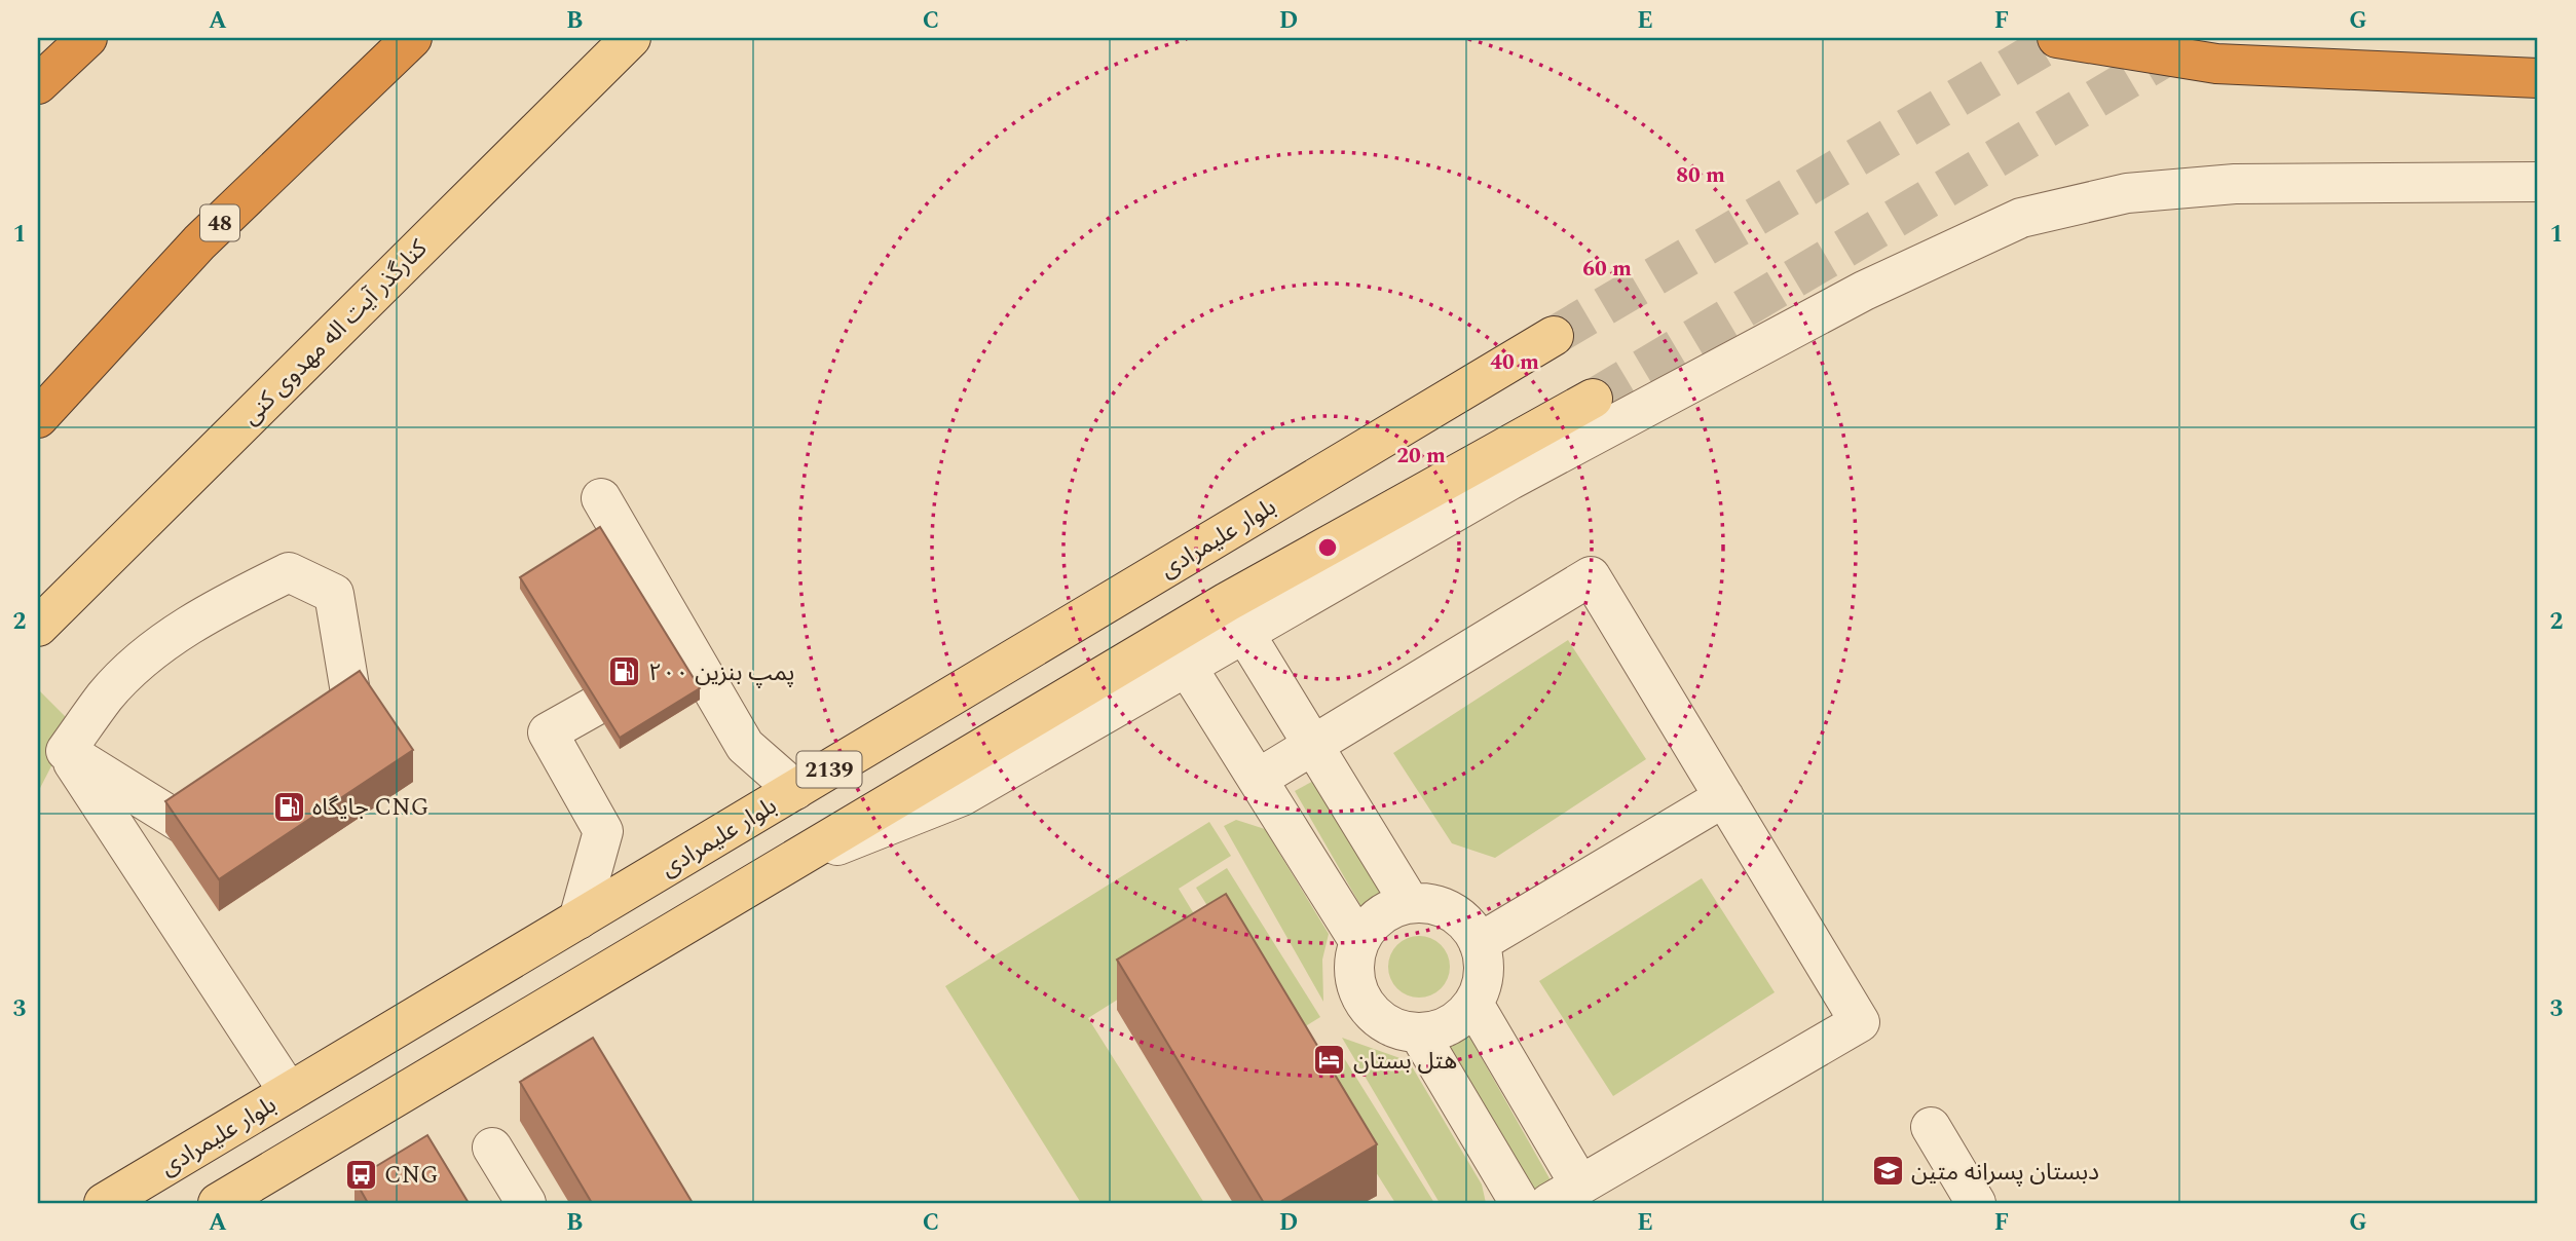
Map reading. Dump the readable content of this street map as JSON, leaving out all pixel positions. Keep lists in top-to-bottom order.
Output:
{
  "streets": {
    "highway": ["48"],
    "main road": ["کنارگذر آیت اله مهدوی کنی", "بلوار علیمرادی", "2139"]
  },
  "places": {
    "fuel station": ["پمپ بنزین ۲۰۰", "جایگاه CNG"],
    "hotel": ["هتل بستان"],
    "school or university": ["دبستان پسرانه متین"],
    "bus stop": ["CNG"]
  },
  "grid": {
    "columns": [
      "A",
      "B",
      "C",
      "D",
      "E",
      "F",
      "G"
    ],
    "rows": ["1", "2", "3"]
  },
  "rings": [
    "80 m",
    "60 m",
    "40 m",
    "20 m"
  ]
}
